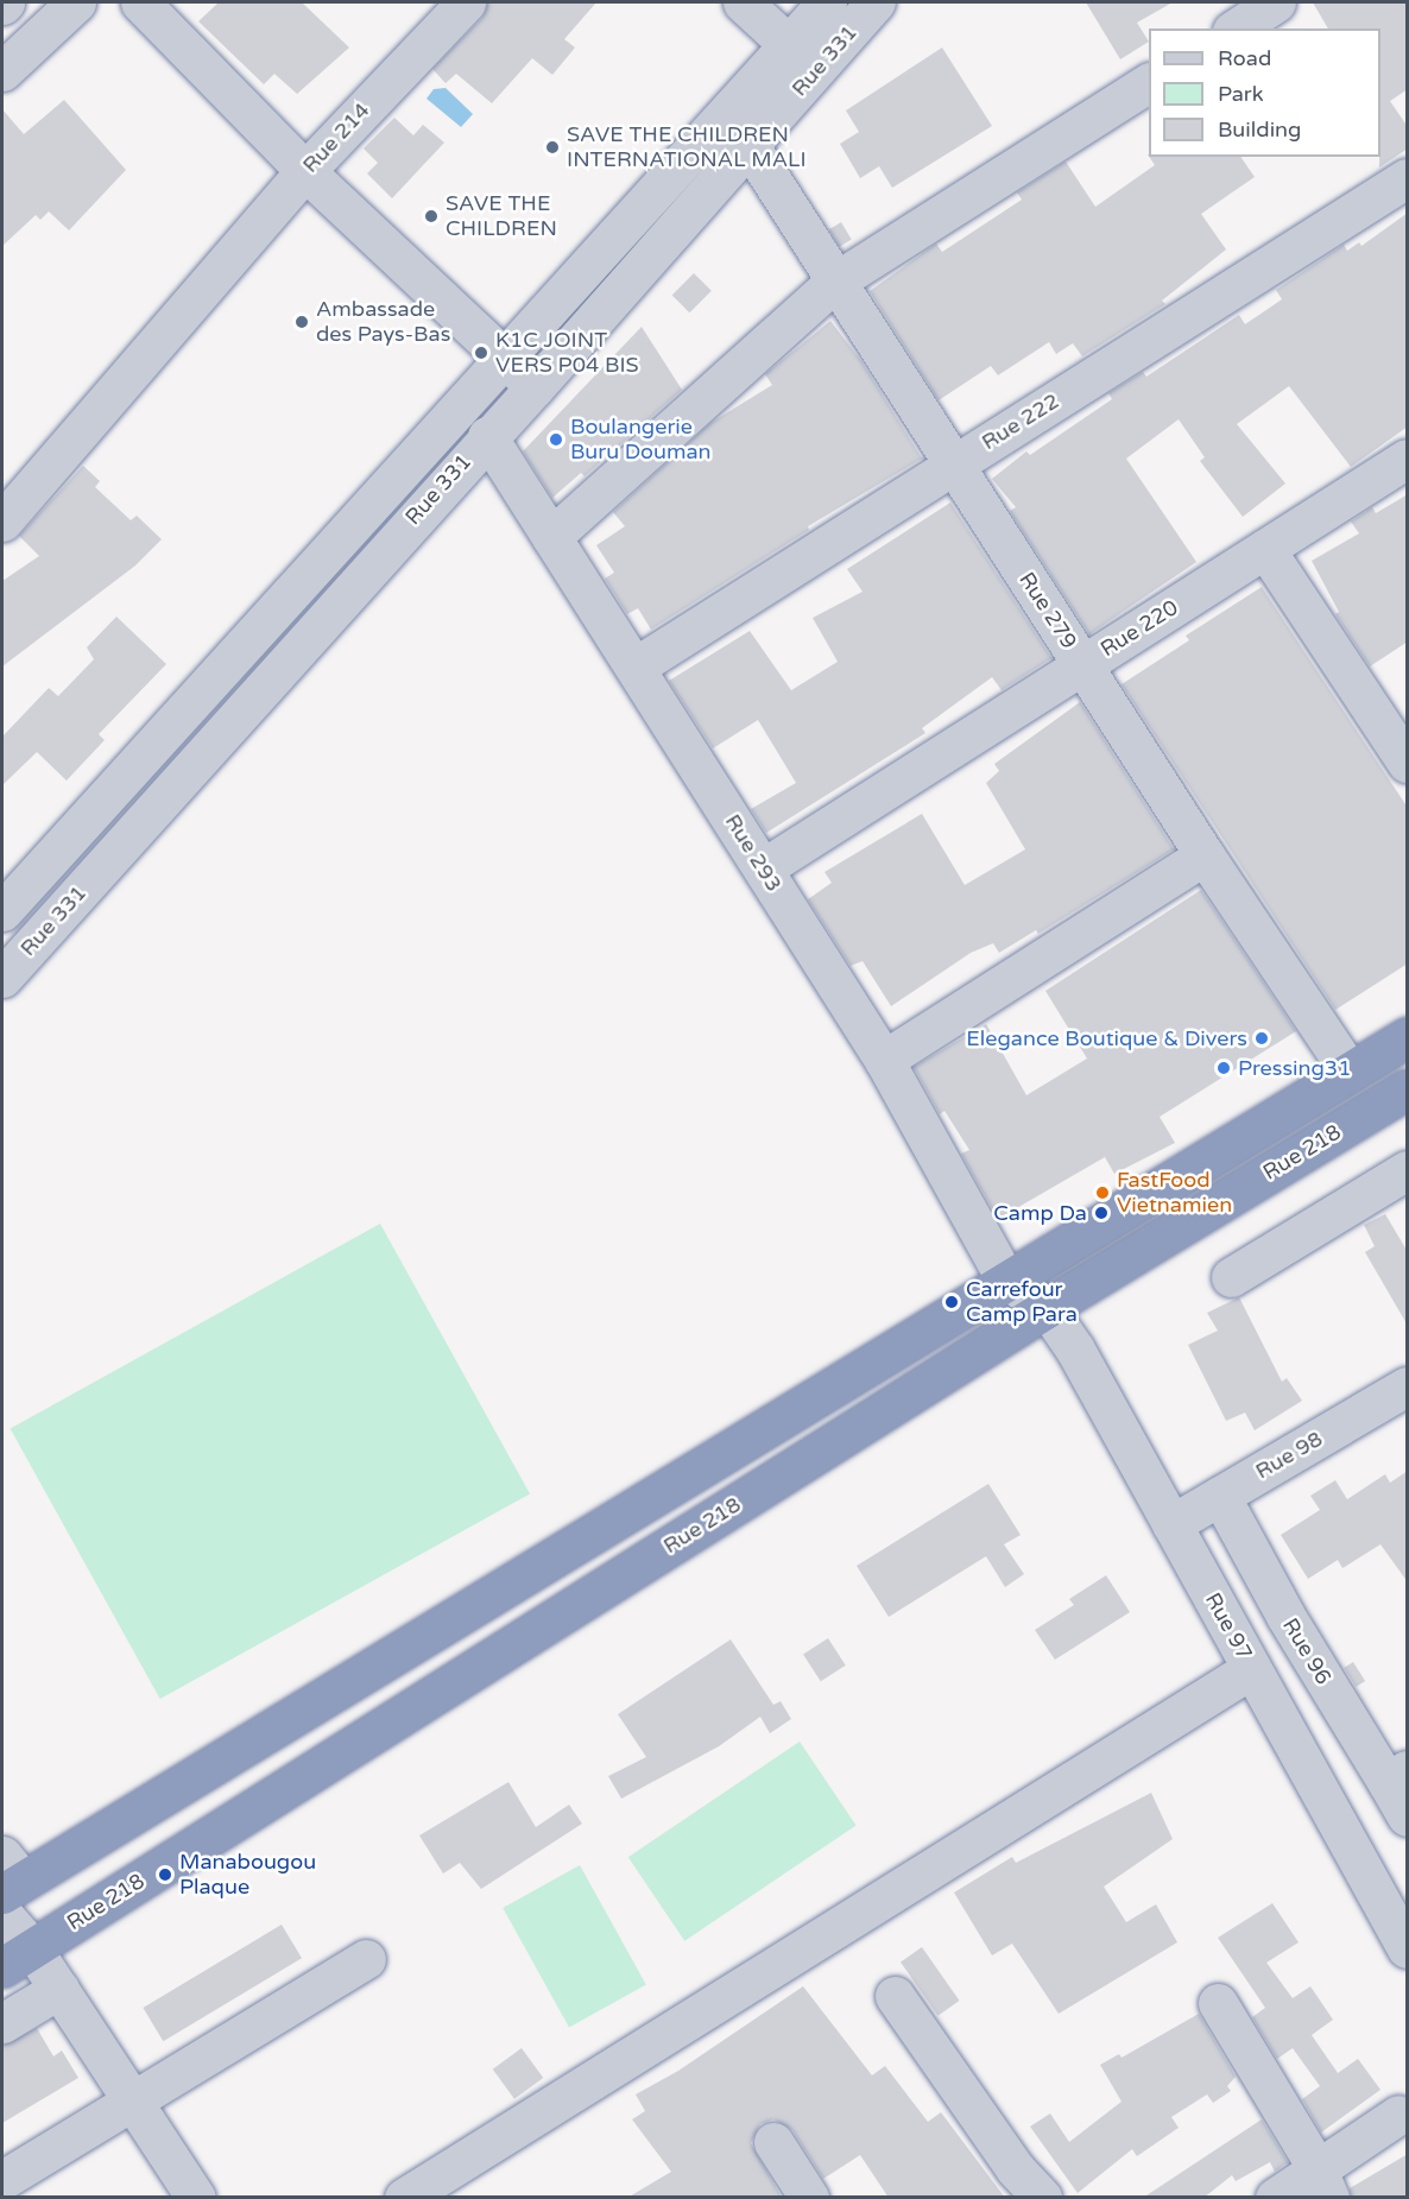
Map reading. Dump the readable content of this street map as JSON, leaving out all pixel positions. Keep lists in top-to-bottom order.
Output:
{
  "streets": {
    "highway": ["Rue 218"],
    "street": [
      "Rue 331",
      "Rue 214",
      "Rue 222",
      "Rue 279",
      "Rue 220",
      "Rue 293",
      "Rue 98",
      "Rue 97",
      "Rue 96"
    ]
  },
  "crossings": [
    ["Rue 331", "Rue 279"],
    ["Rue 331", "Rue 293"],
    ["Rue 222", "Rue 279"],
    ["Rue 222", "Rue 293"],
    ["Rue 279", "Rue 220"],
    ["Rue 279", "Rue 218"],
    ["Rue 220", "Rue 293"],
    ["Rue 293", "Rue 218"],
    ["Rue 293", "Rue 97"],
    ["Rue 218", "Rue 97"],
    ["Rue 98", "Rue 97"],
    ["Rue 98", "Rue 96"]
  ],
  "places": [
    "SAVE THE CHILDREN INTERNATIONAL MALI",
    "SAVE THE CHILDREN",
    "Ambassade des Pays-Bas",
    "K1C JOINT VERS P04 BIS",
    "Boulangerie Buru Douman",
    "Elegance Boutique & Divers",
    "Pressing31",
    "FastFood Vietnamien",
    "Camp Da",
    "Carrefour Camp Para",
    "Manabougou Plaque"
  ],
  "legend": ["Road", "Park", "Building"]
}
